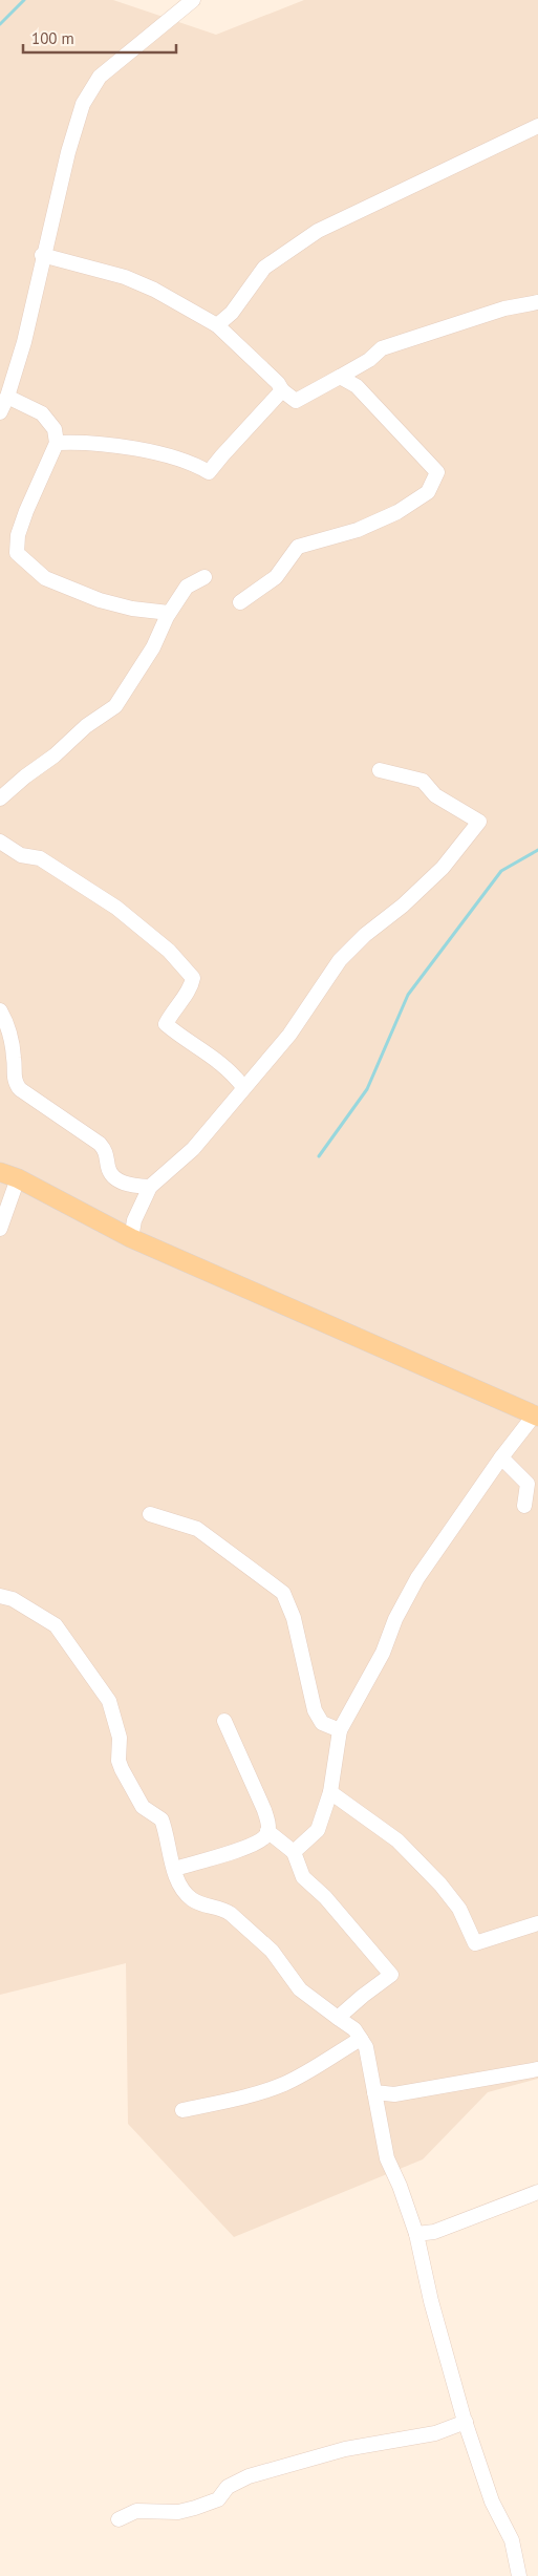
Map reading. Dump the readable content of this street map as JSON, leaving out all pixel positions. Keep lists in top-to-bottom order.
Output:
{
  "scale_bar": "100 m"
}
